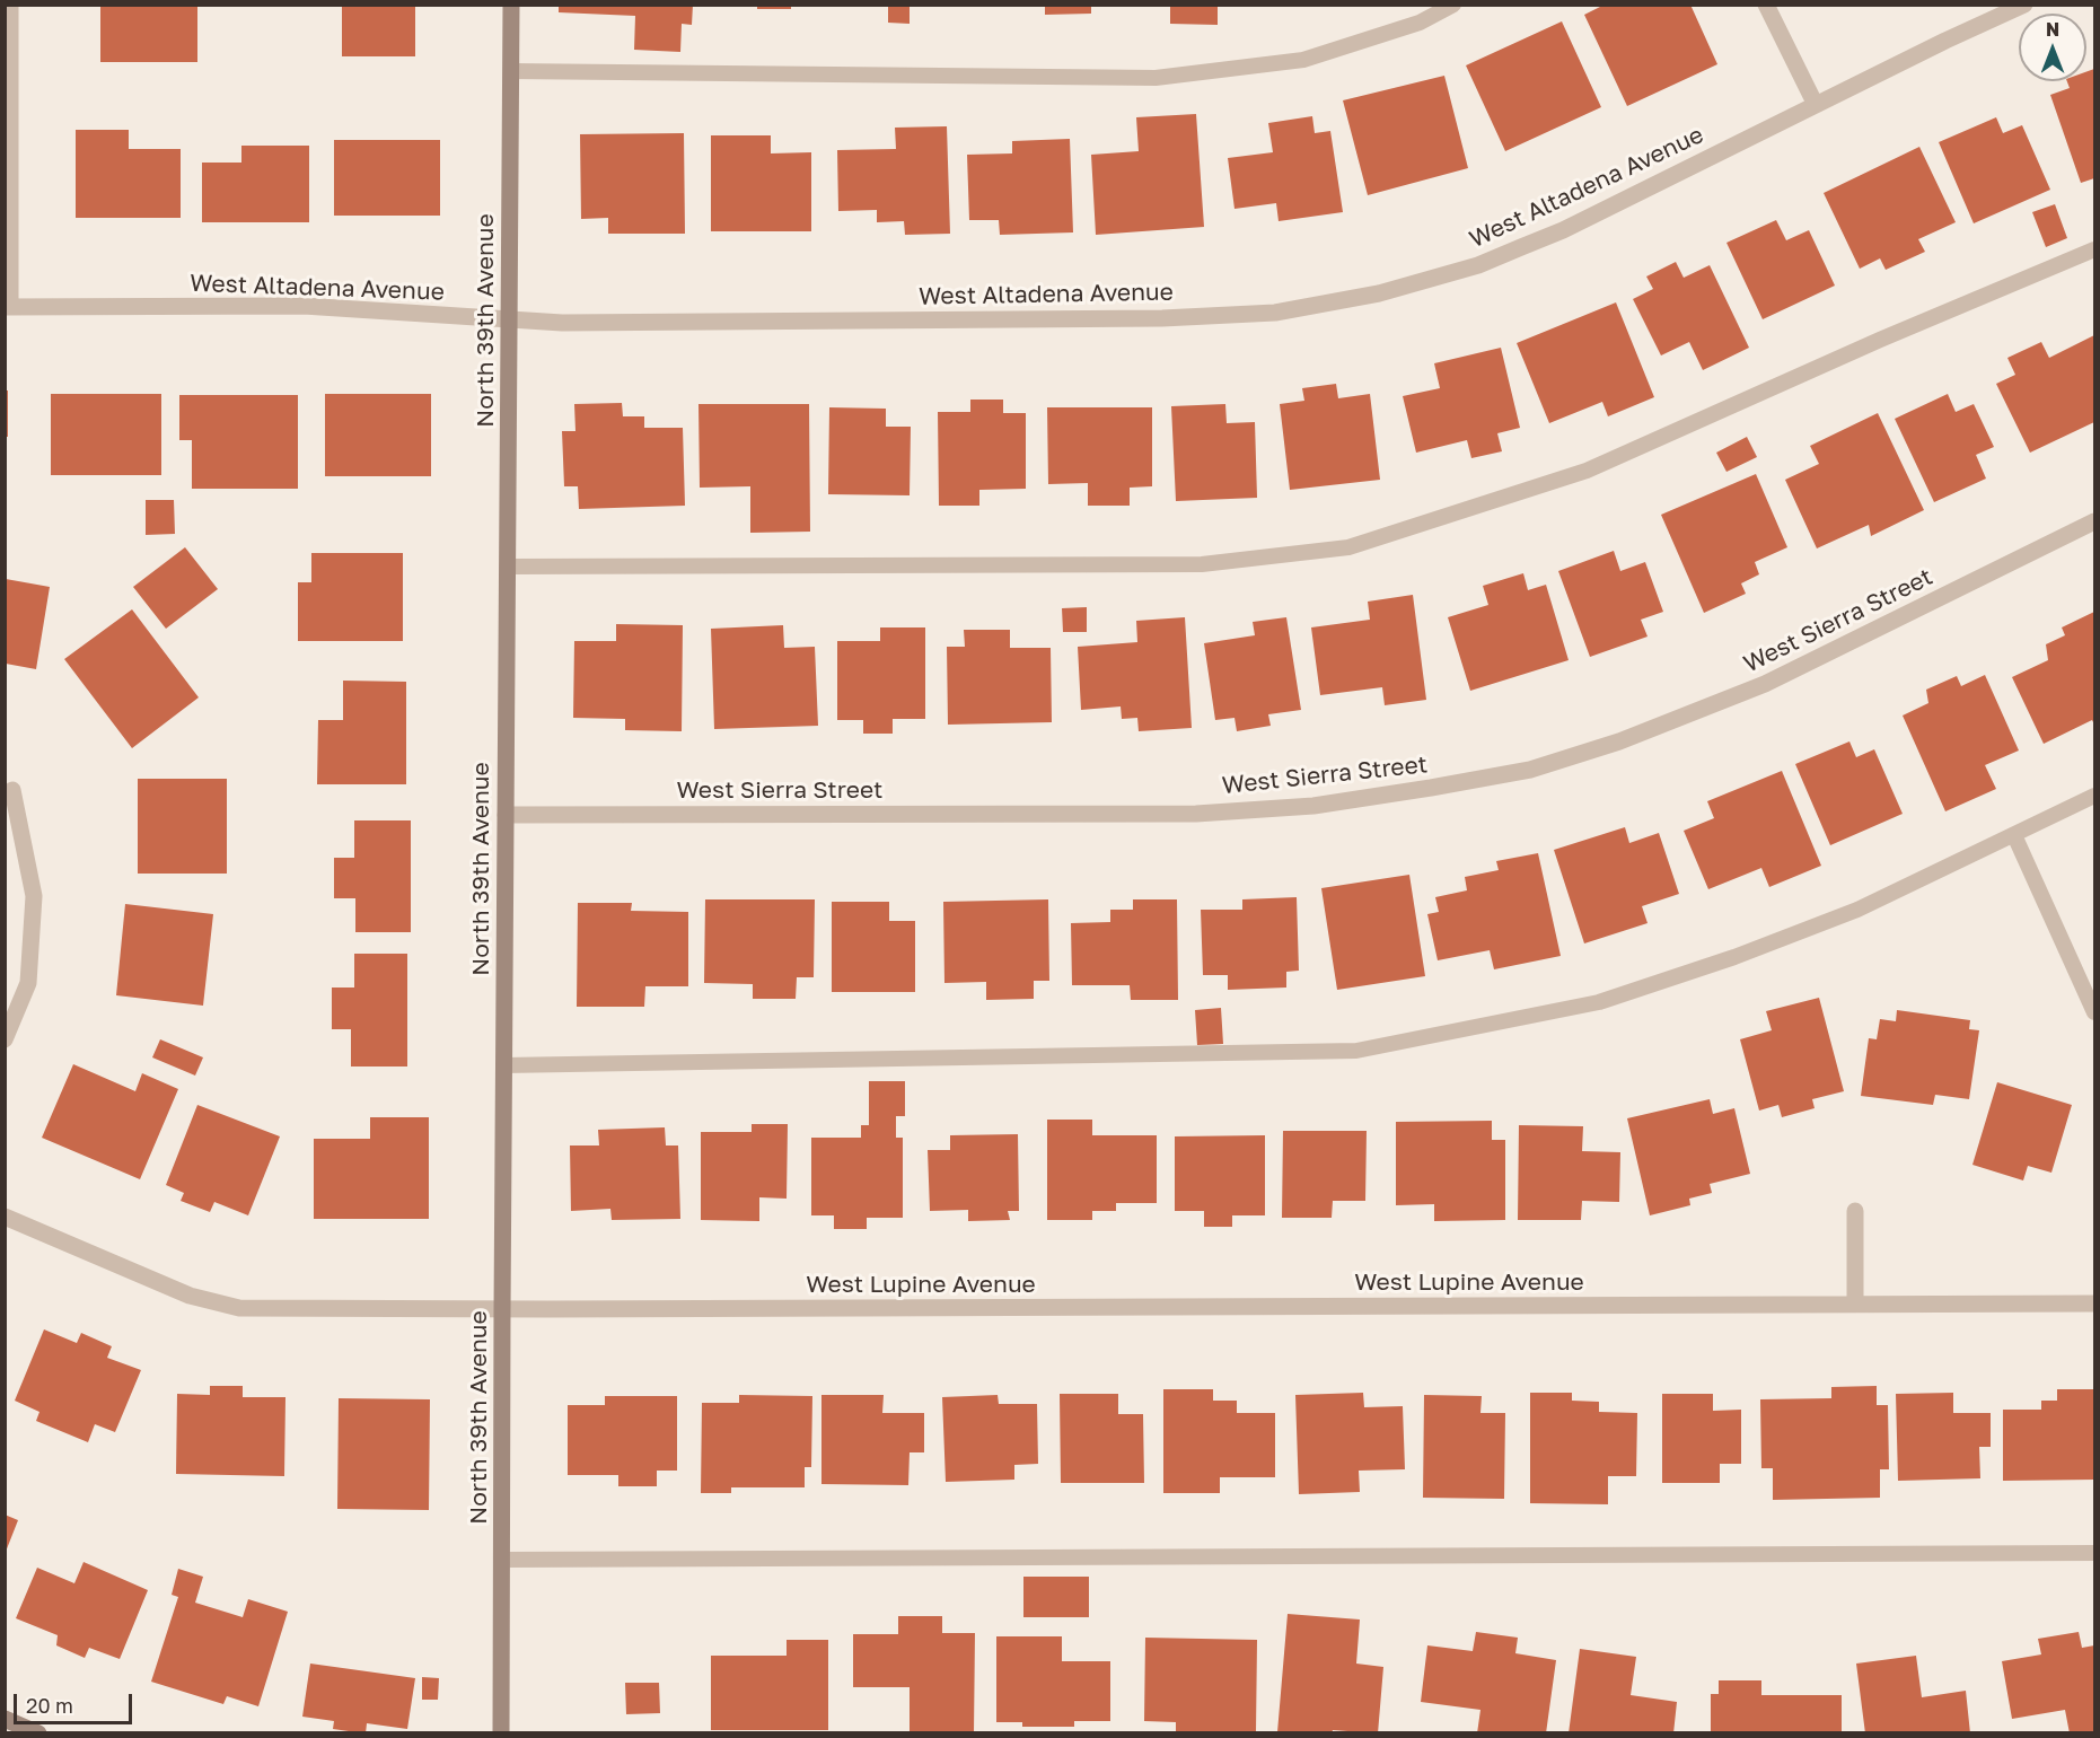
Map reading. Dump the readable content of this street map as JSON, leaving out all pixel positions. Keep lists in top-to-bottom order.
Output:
{
  "streets": {
    "street": [
      "West Altadena Avenue",
      "North 39th Avenue",
      "West Sierra Street",
      "West Lupine Avenue"
    ]
  },
  "crossings": [
    ["West Altadena Avenue", "North 39th Avenue"],
    ["North 39th Avenue", "West Sierra Street"],
    ["North 39th Avenue", "West Lupine Avenue"]
  ],
  "scale_bar": "20 m",
  "north": "top"
}
